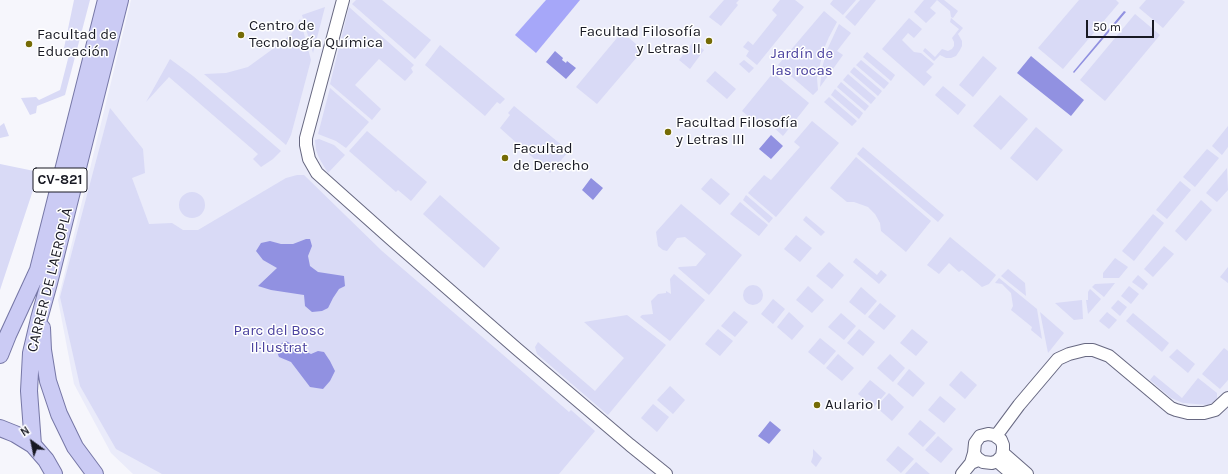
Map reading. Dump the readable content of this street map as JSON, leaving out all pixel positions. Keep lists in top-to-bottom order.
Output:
{
  "streets": {
    "main road": ["CV-821", "CARRER DE L'AEROPLÀ"]
  },
  "parks": ["Jardín de las rocas", "Parc del Bosc Il·lustrat"],
  "places": [
    "Centro de Tecnología Química",
    "Facultad Filosofía y Letras II",
    "Facultad de Educación",
    "Facultad Filosofía y Letras III",
    "Facultad de Derecho",
    "Aulario I"
  ],
  "scale_bar": "50 m",
  "north": "top left"
}
